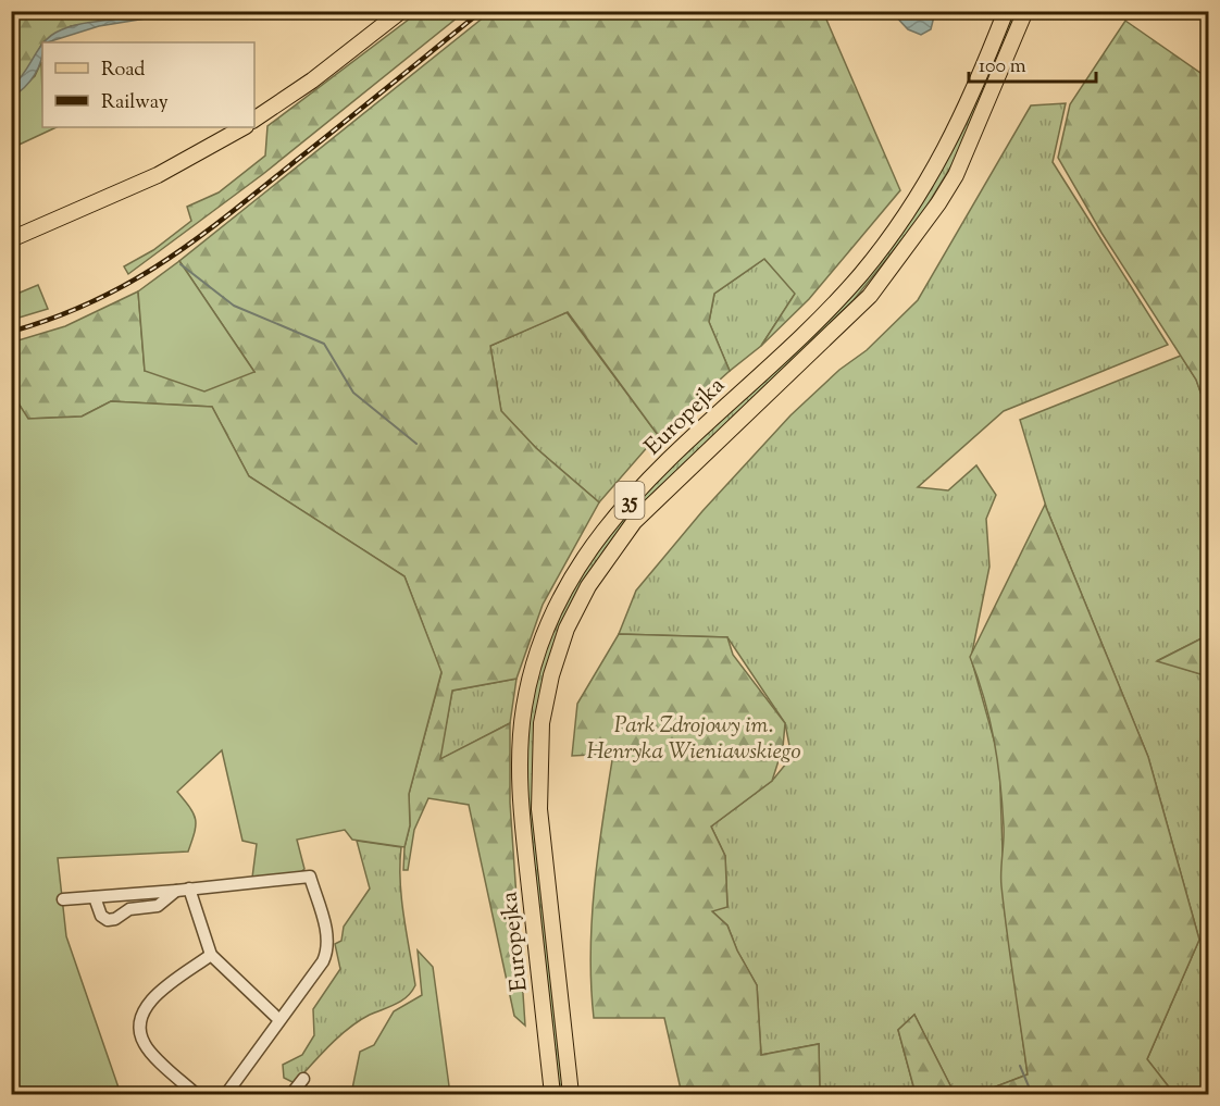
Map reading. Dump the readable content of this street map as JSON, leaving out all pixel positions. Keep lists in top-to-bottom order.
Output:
{
  "streets": {
    "main road": ["Europejka", "35"]
  },
  "parks": ["Park Zdrojowy im. Henryka Wieniawskiego"],
  "legend": ["Road", "Railway"],
  "scale_bar": "100 m"
}
